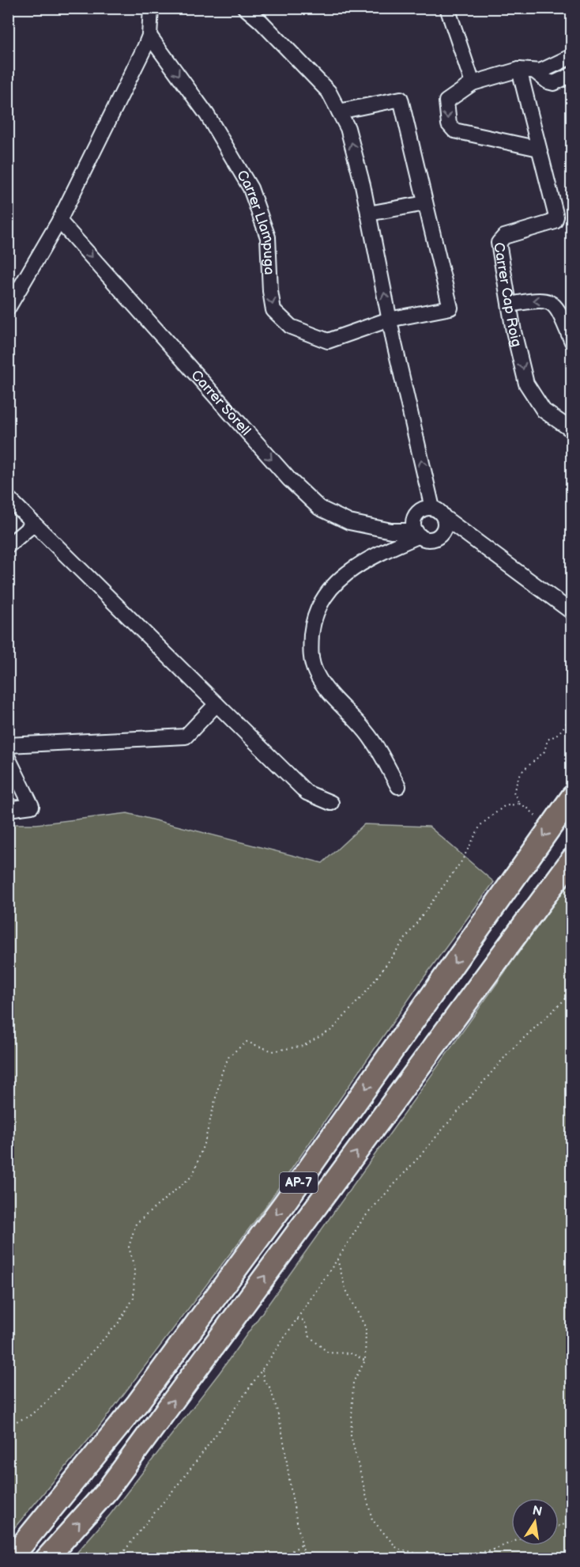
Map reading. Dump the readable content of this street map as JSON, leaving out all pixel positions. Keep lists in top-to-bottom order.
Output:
{
  "streets": {
    "highway": ["AP-7"],
    "street": ["Carrer Llampuga", "Carrer Cap Roig", "Carrer Sorell"]
  },
  "one_way": ["Carrer Sorell"],
  "north": "top"
}
